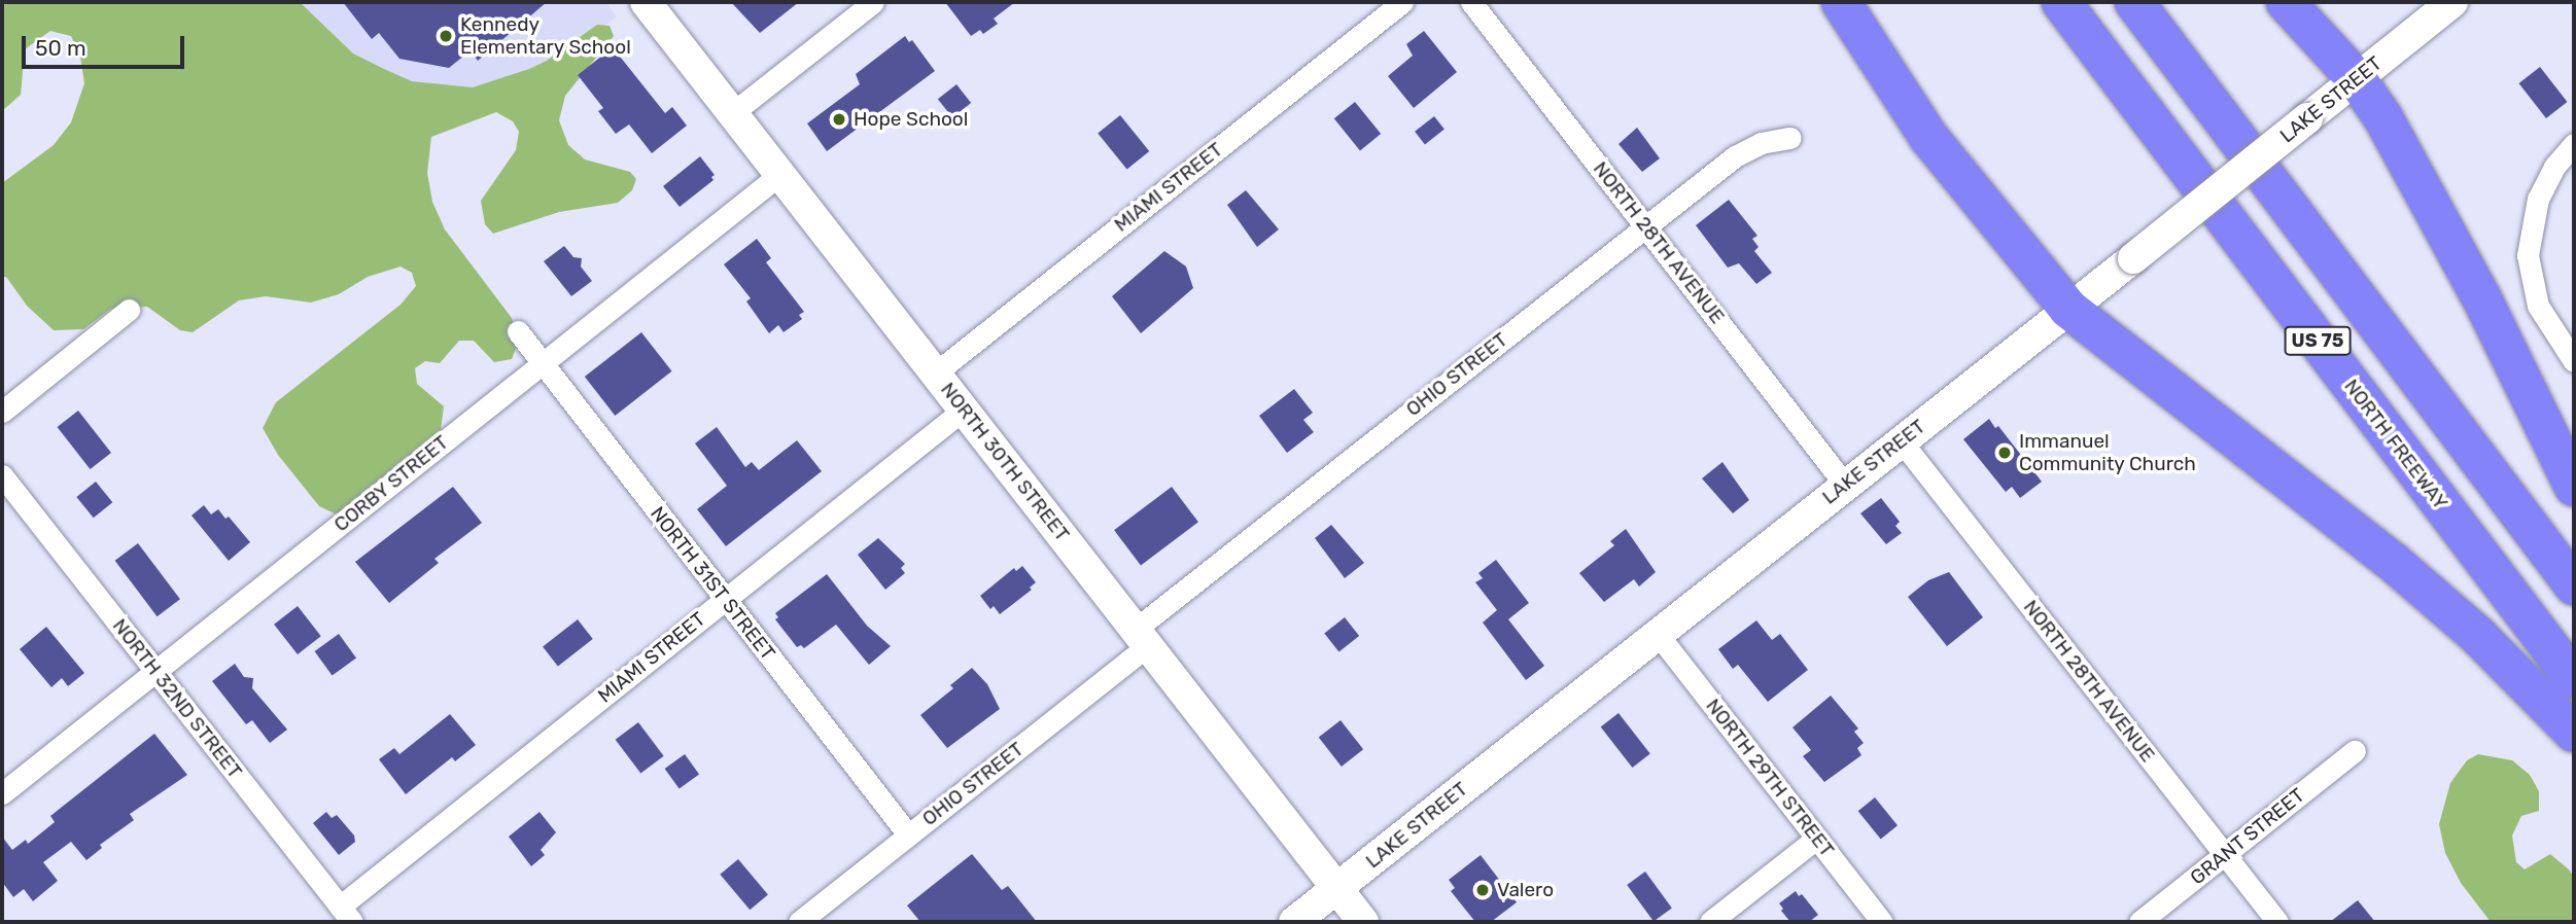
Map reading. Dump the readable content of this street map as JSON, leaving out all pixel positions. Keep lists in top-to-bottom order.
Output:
{
  "streets": {
    "highway": ["US 75", "NORTH FREEWAY"],
    "main road": ["LAKE STREET", "NORTH 30TH STREET"],
    "street": [
      "MIAMI STREET",
      "NORTH 28TH AVENUE",
      "OHIO STREET",
      "CORBY STREET",
      "NORTH 31ST STREET",
      "NORTH 32ND STREET",
      "NORTH 29TH STREET",
      "GRANT STREET"
    ]
  },
  "crossings": [
    ["LAKE STREET", "NORTH 28TH AVENUE"],
    ["LAKE STREET", "NORTH 30TH STREET"],
    ["LAKE STREET", "NORTH 29TH STREET"],
    ["MIAMI STREET", "NORTH 30TH STREET"],
    ["MIAMI STREET", "NORTH 31ST STREET"],
    ["MIAMI STREET", "NORTH 32ND STREET"],
    ["NORTH 28TH AVENUE", "OHIO STREET"],
    ["NORTH 28TH AVENUE", "GRANT STREET"],
    ["OHIO STREET", "NORTH 30TH STREET"],
    ["OHIO STREET", "NORTH 31ST STREET"],
    ["NORTH 30TH STREET", "CORBY STREET"],
    ["CORBY STREET", "NORTH 31ST STREET"],
    ["CORBY STREET", "NORTH 32ND STREET"]
  ],
  "places": [
    "Kennedy Elementary School",
    "Hope School",
    "Immanuel Community Church",
    "Valero"
  ],
  "scale_bar": "50 m"
}
